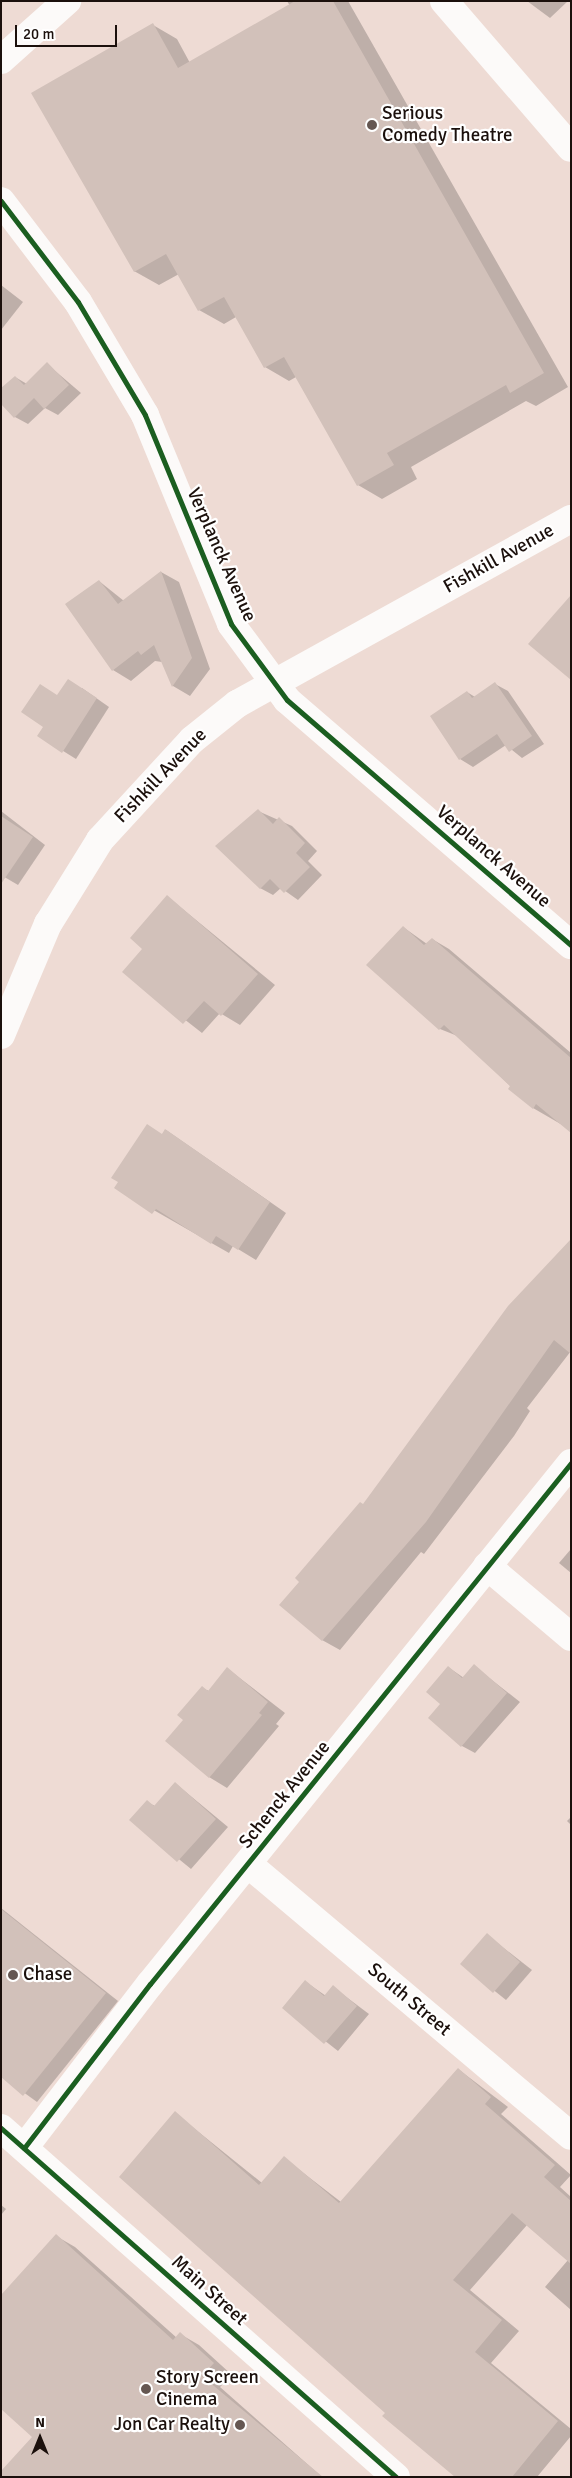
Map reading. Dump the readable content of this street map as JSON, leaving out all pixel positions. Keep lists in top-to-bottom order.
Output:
{
  "streets": {
    "street": [
      "Verplanck Avenue",
      "Fishkill Avenue",
      "Schenck Avenue",
      "South Street",
      "Main Street"
    ]
  },
  "crossings": [
    ["Verplanck Avenue", "Fishkill Avenue"],
    ["Schenck Avenue", "South Street"],
    ["Schenck Avenue", "Main Street"]
  ],
  "places": [
    "Serious Comedy Theatre",
    "Chase",
    "Story Screen Cinema",
    "Jon Car Realty"
  ],
  "scale_bar": "20 m",
  "north": "top"
}
